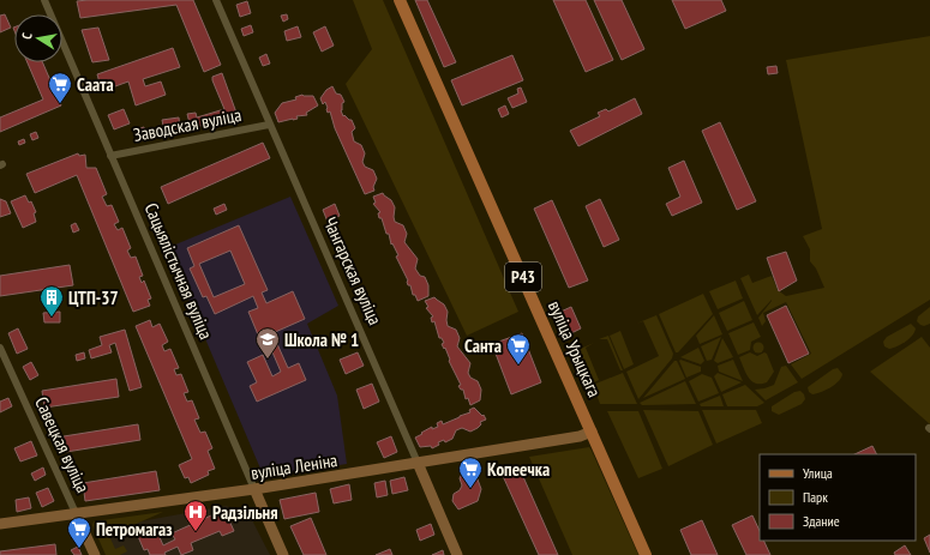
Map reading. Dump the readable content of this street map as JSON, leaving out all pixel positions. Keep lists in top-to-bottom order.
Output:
{
  "streets": {
    "main road": [
      "Сацыялістычная вуліца",
      "Чангарская вуліца",
      "Р43",
      "вуліца Урыцкага",
      "Савецкая вуліца",
      "вуліца Леніна"
    ],
    "street": ["Заводская вуліца"]
  },
  "crossings": [
    ["Заводская вуліца", "Сацыялістычная вуліца"],
    ["Заводская вуліца", "Чангарская вуліца"],
    ["Сацыялістычная вуліца", "вуліца Леніна"],
    ["Чангарская вуліца", "вуліца Леніна"],
    ["вуліца Урыцкага", "вуліца Леніна"],
    ["Савецкая вуліца", "вуліца Леніна"]
  ],
  "places": {
    "supermarket": [
      "Саата",
      "Санта",
      "Копеечка",
      "Петромагаз"
    ],
    "building": ["ЦТП-37"],
    "school or university": ["Школа № 1"],
    "hospital": ["Радзільня"]
  },
  "legend": ["Улица", "Парк", "Здание"],
  "north": "left"
}
